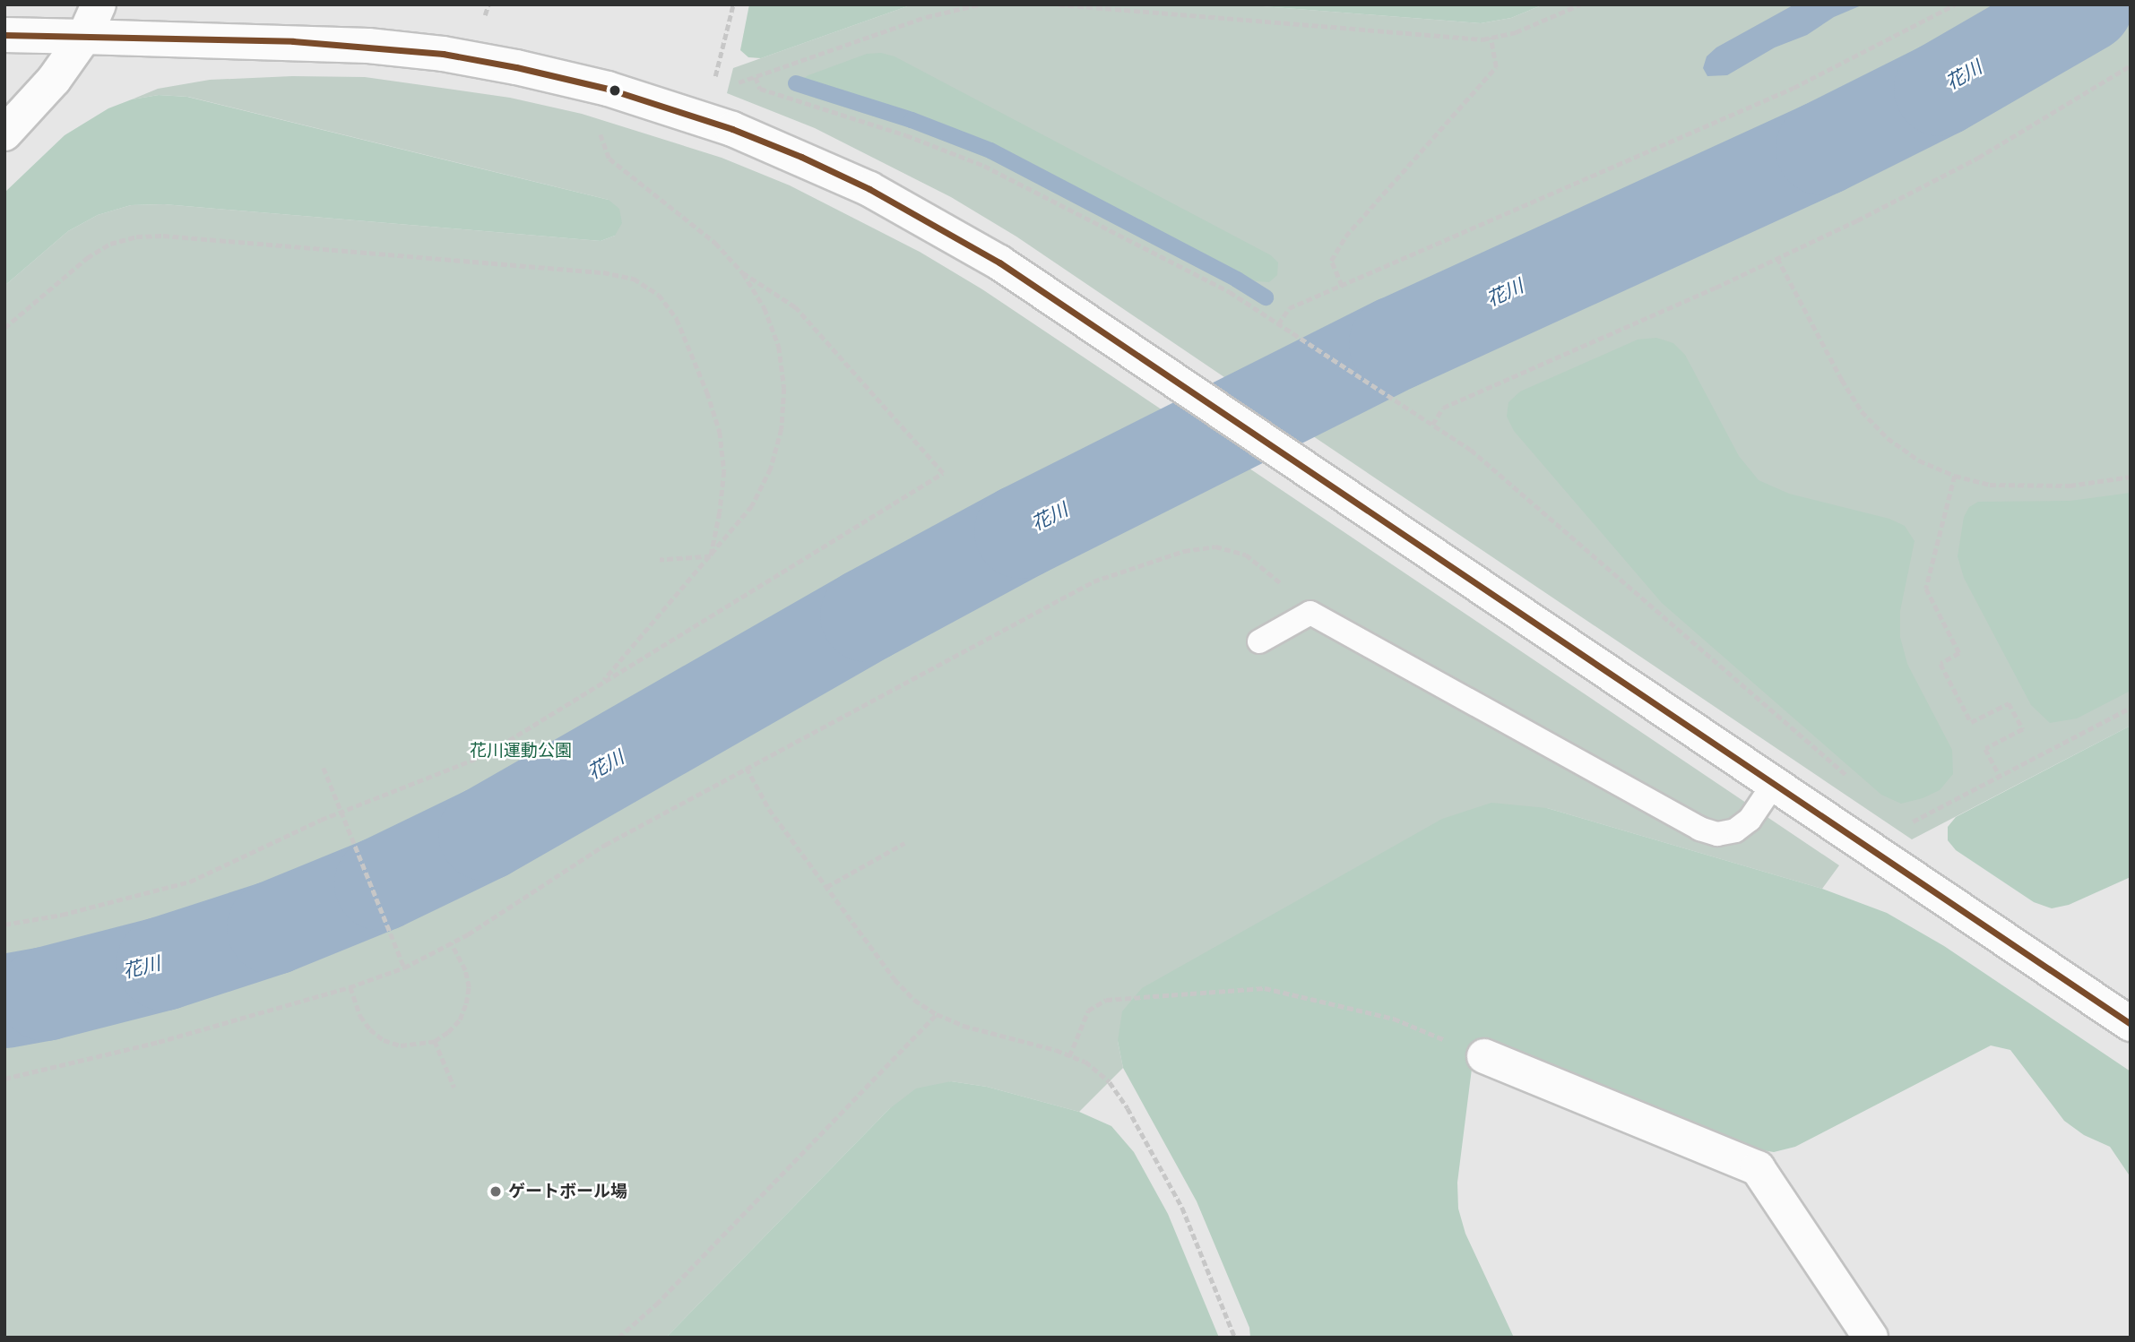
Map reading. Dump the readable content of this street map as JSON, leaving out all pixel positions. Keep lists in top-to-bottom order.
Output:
{
  "water": ["花川"],
  "parks": ["花川運動公園"],
  "places": ["ゲートボール場"]
}
